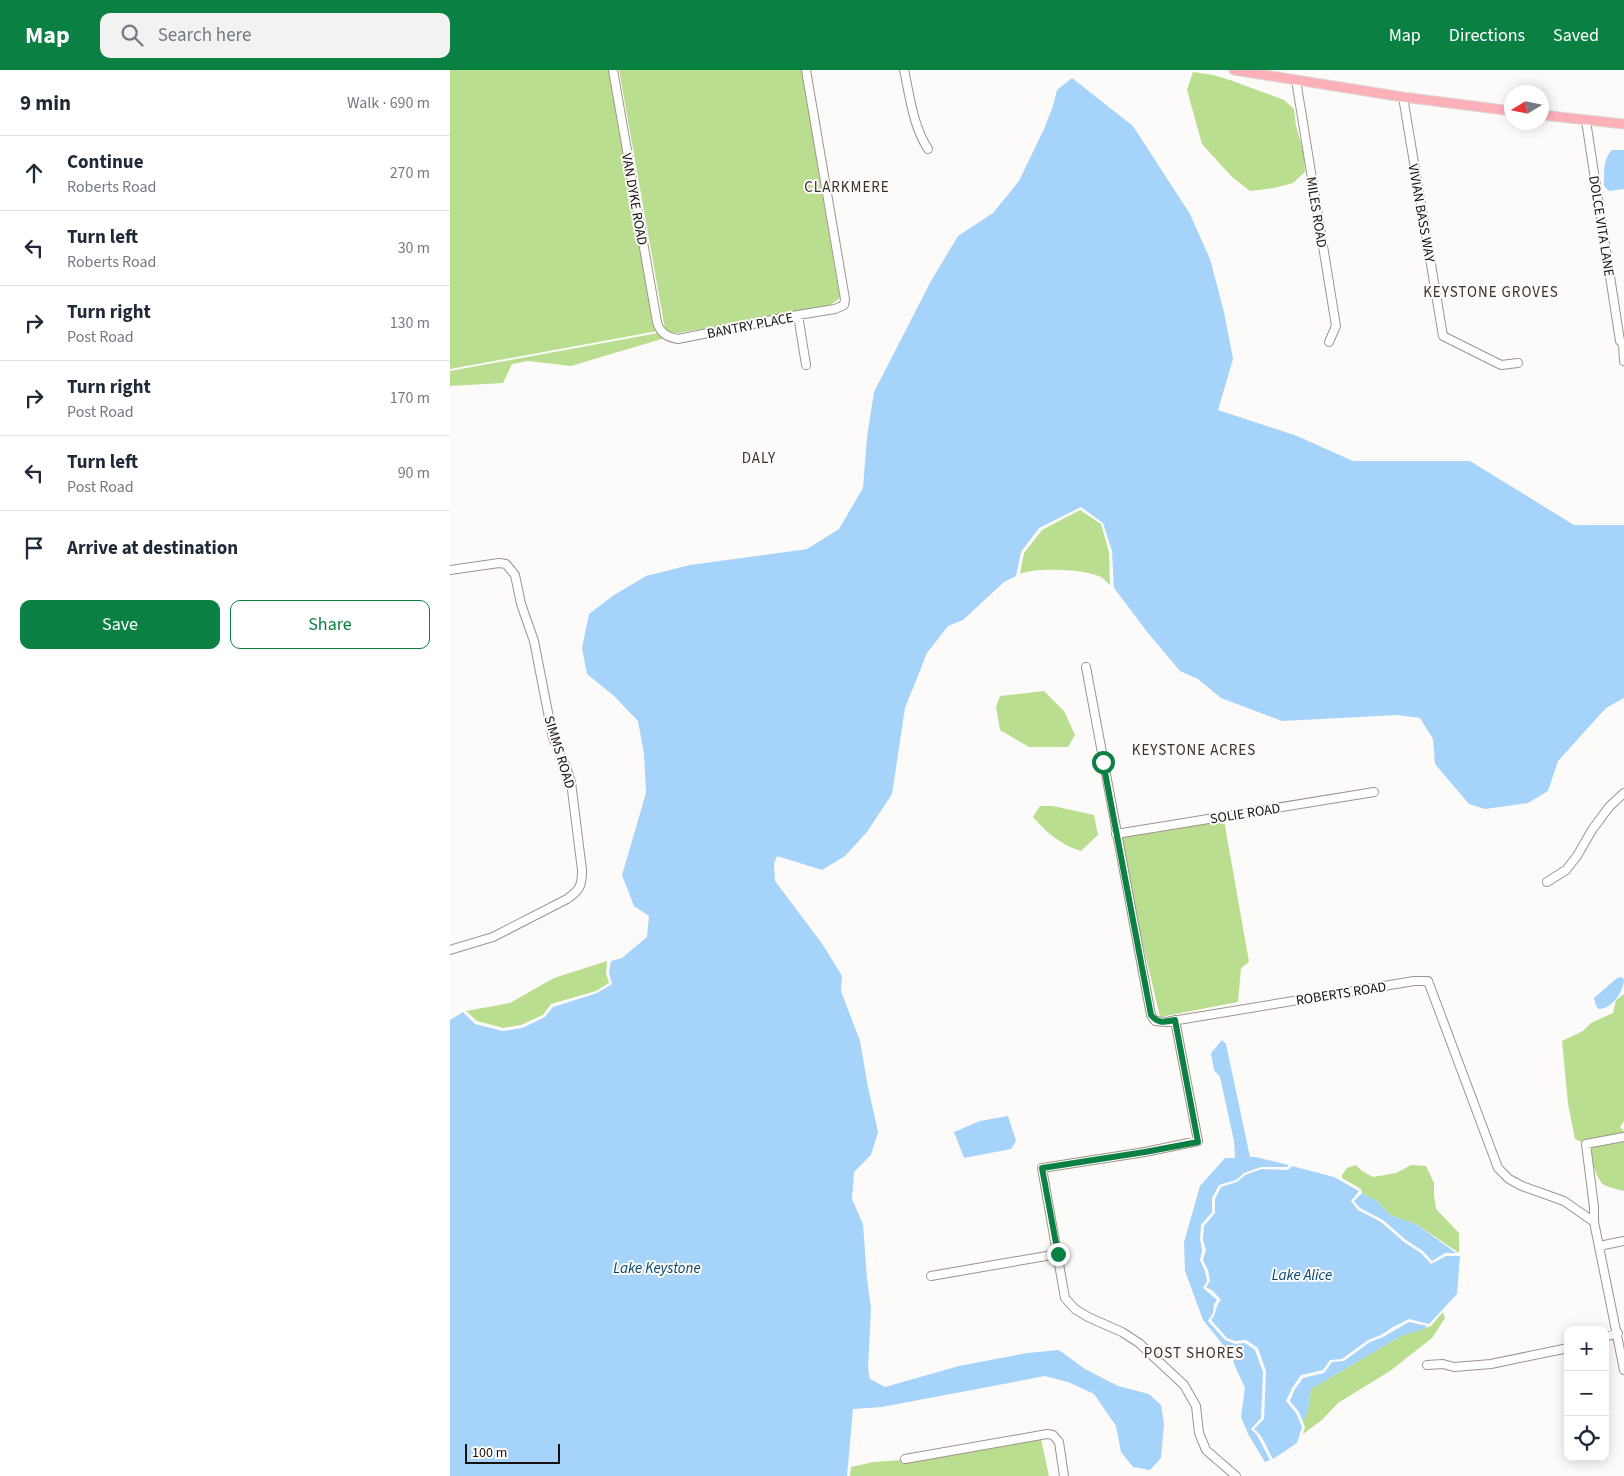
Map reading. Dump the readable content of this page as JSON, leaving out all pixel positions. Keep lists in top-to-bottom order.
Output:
{
  "streets": {
    "street": [
      "VAN DYKE ROAD",
      "MILES ROAD",
      "VIVIAN BASS WAY",
      "DOLCE VITA LANE",
      "BANTRY PLACE",
      "SIMMS ROAD",
      "SOLIE ROAD",
      "ROBERTS ROAD"
    ]
  },
  "crossings": [
    ["VAN DYKE ROAD", "BANTRY PLACE"],
    ["SOLIE ROAD", "ROBERTS ROAD"]
  ],
  "districts": [
    "CLARKMERE",
    "KEYSTONE GROVES",
    "DALY",
    "KEYSTONE ACRES",
    "POST SHORES"
  ],
  "water": ["Lake Keystone", "Lake Alice"],
  "scale_bar": "100 m",
  "north": "left",
  "page": {
    "header": "Map",
    "search": "Search here",
    "nav": ["Map", "Directions", "Saved"],
    "heading": ["9 min", "Walk · 690 m"],
    "list": [
      ["Continue", "Roberts Road", "270 m"],
      ["Turn left", "Roberts Road", "30 m"],
      ["Turn right", "Post Road", "130 m"],
      ["Turn right", "Post Road", "170 m"],
      ["Turn left", "Post Road", "90 m"],
      "Arrive at destination"
    ],
    "buttons": ["Save", "Share"],
    "map_buttons": ["+", "−"],
    "scale": "100 m"
  }
}
